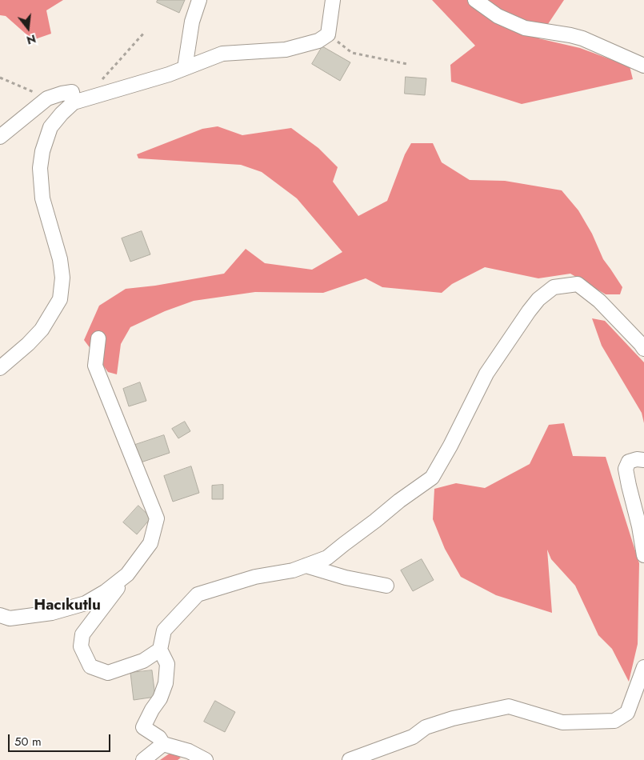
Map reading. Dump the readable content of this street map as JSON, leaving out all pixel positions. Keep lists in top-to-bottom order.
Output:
{
  "districts": ["Hacıkutlu"],
  "scale_bar": "50 m",
  "north": "bottom"
}
